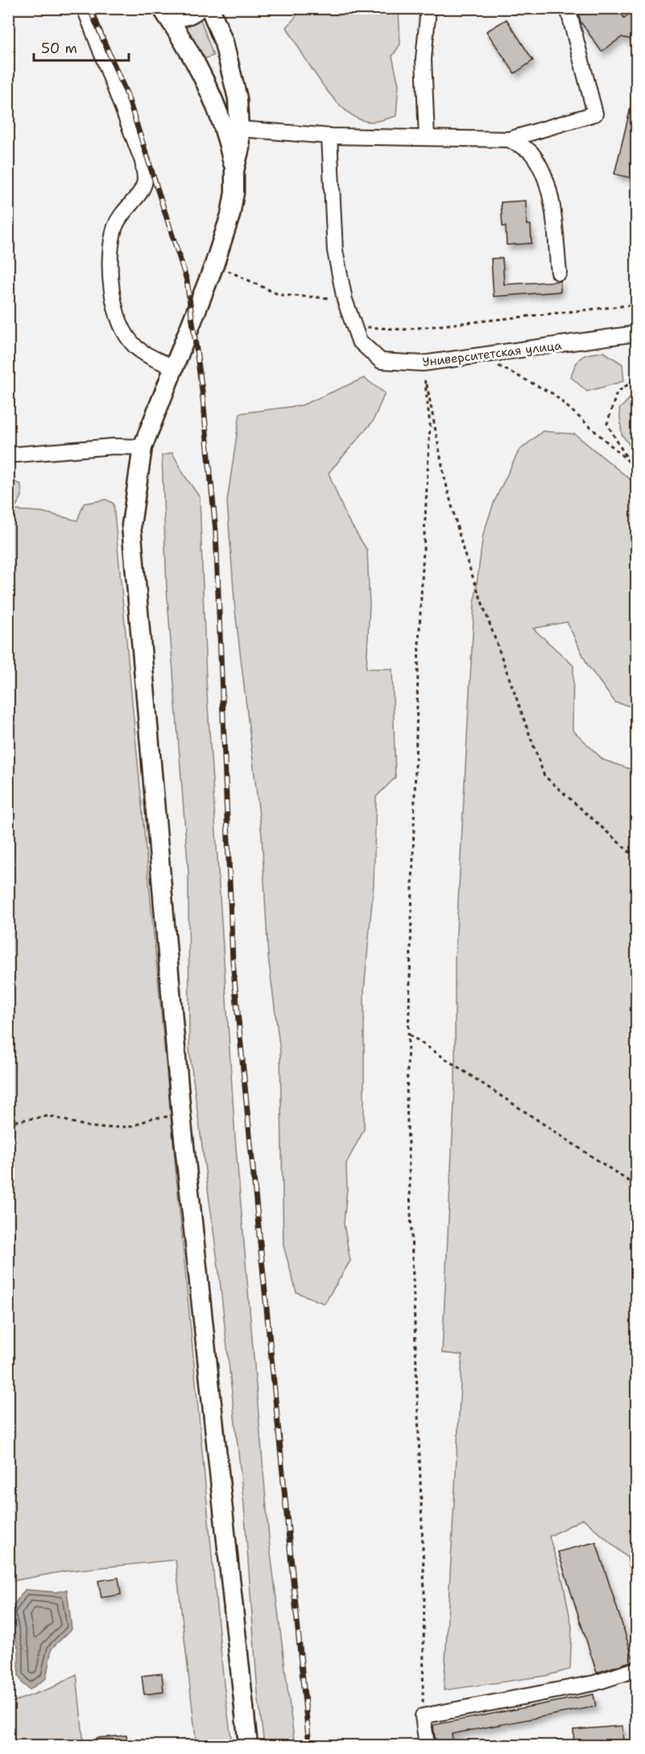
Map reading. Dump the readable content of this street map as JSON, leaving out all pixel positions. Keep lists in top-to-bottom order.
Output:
{
  "streets": {
    "street": ["Университетская улица"]
  },
  "scale_bar": "50 m"
}
